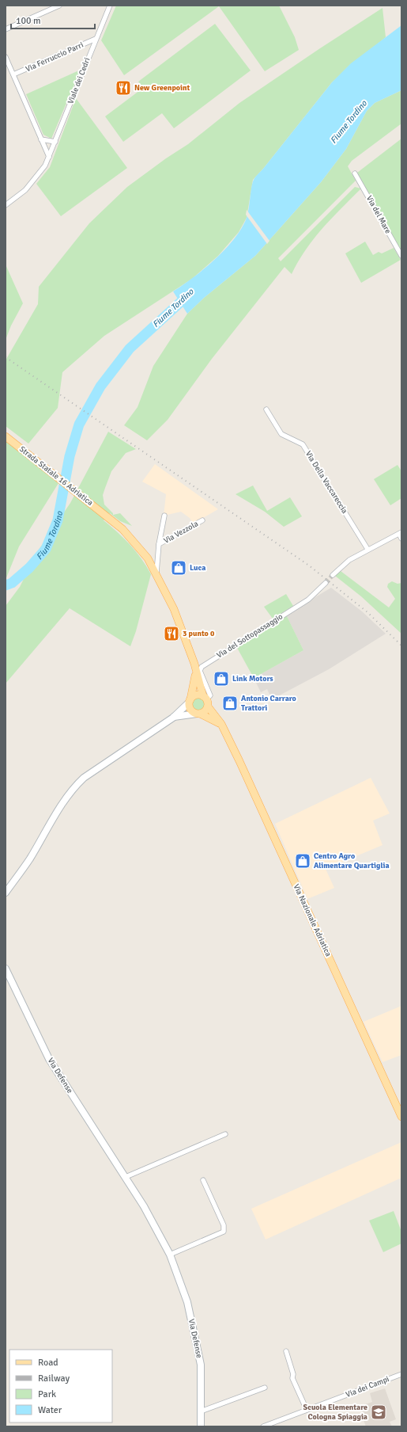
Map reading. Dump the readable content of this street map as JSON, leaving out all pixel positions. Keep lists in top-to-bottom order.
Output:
{
  "streets": {
    "main road": ["Strada Statale 16 Adriatica", "Via Nazionale Adriatica"],
    "street": [
      "Via Ferruccio Parri",
      "Viale dei Cedri",
      "Via del Mare",
      "Via Della Vaccareccia",
      "Via Vezzola",
      "Via del Sottopassaggio",
      "Via Defense",
      "Via dei Campi"
    ]
  },
  "crossings": [
    ["Via Ferruccio Parri", "Viale dei Cedri"],
    ["Strada Statale 16 Adriatica", "Via Nazionale Adriatica"],
    ["Via Vezzola", "Via Nazionale Adriatica"],
    ["Via del Sottopassaggio", "Via Nazionale Adriatica"]
  ],
  "water": ["Fiume Tordino"],
  "places": {
    "restaurant": ["New Greenpoint", "3 punto 0"],
    "shop": [
      "Luca",
      "Link Motors",
      "Antonio Carraro Trattori",
      "Centro Agro Alimentare Quartiglia"
    ],
    "school or university": ["Scuola Elementare Cologna Spiaggia"]
  },
  "legend": [
    "Road",
    "Railway",
    "Park",
    "Water"
  ],
  "scale_bar": "100 m"
}
